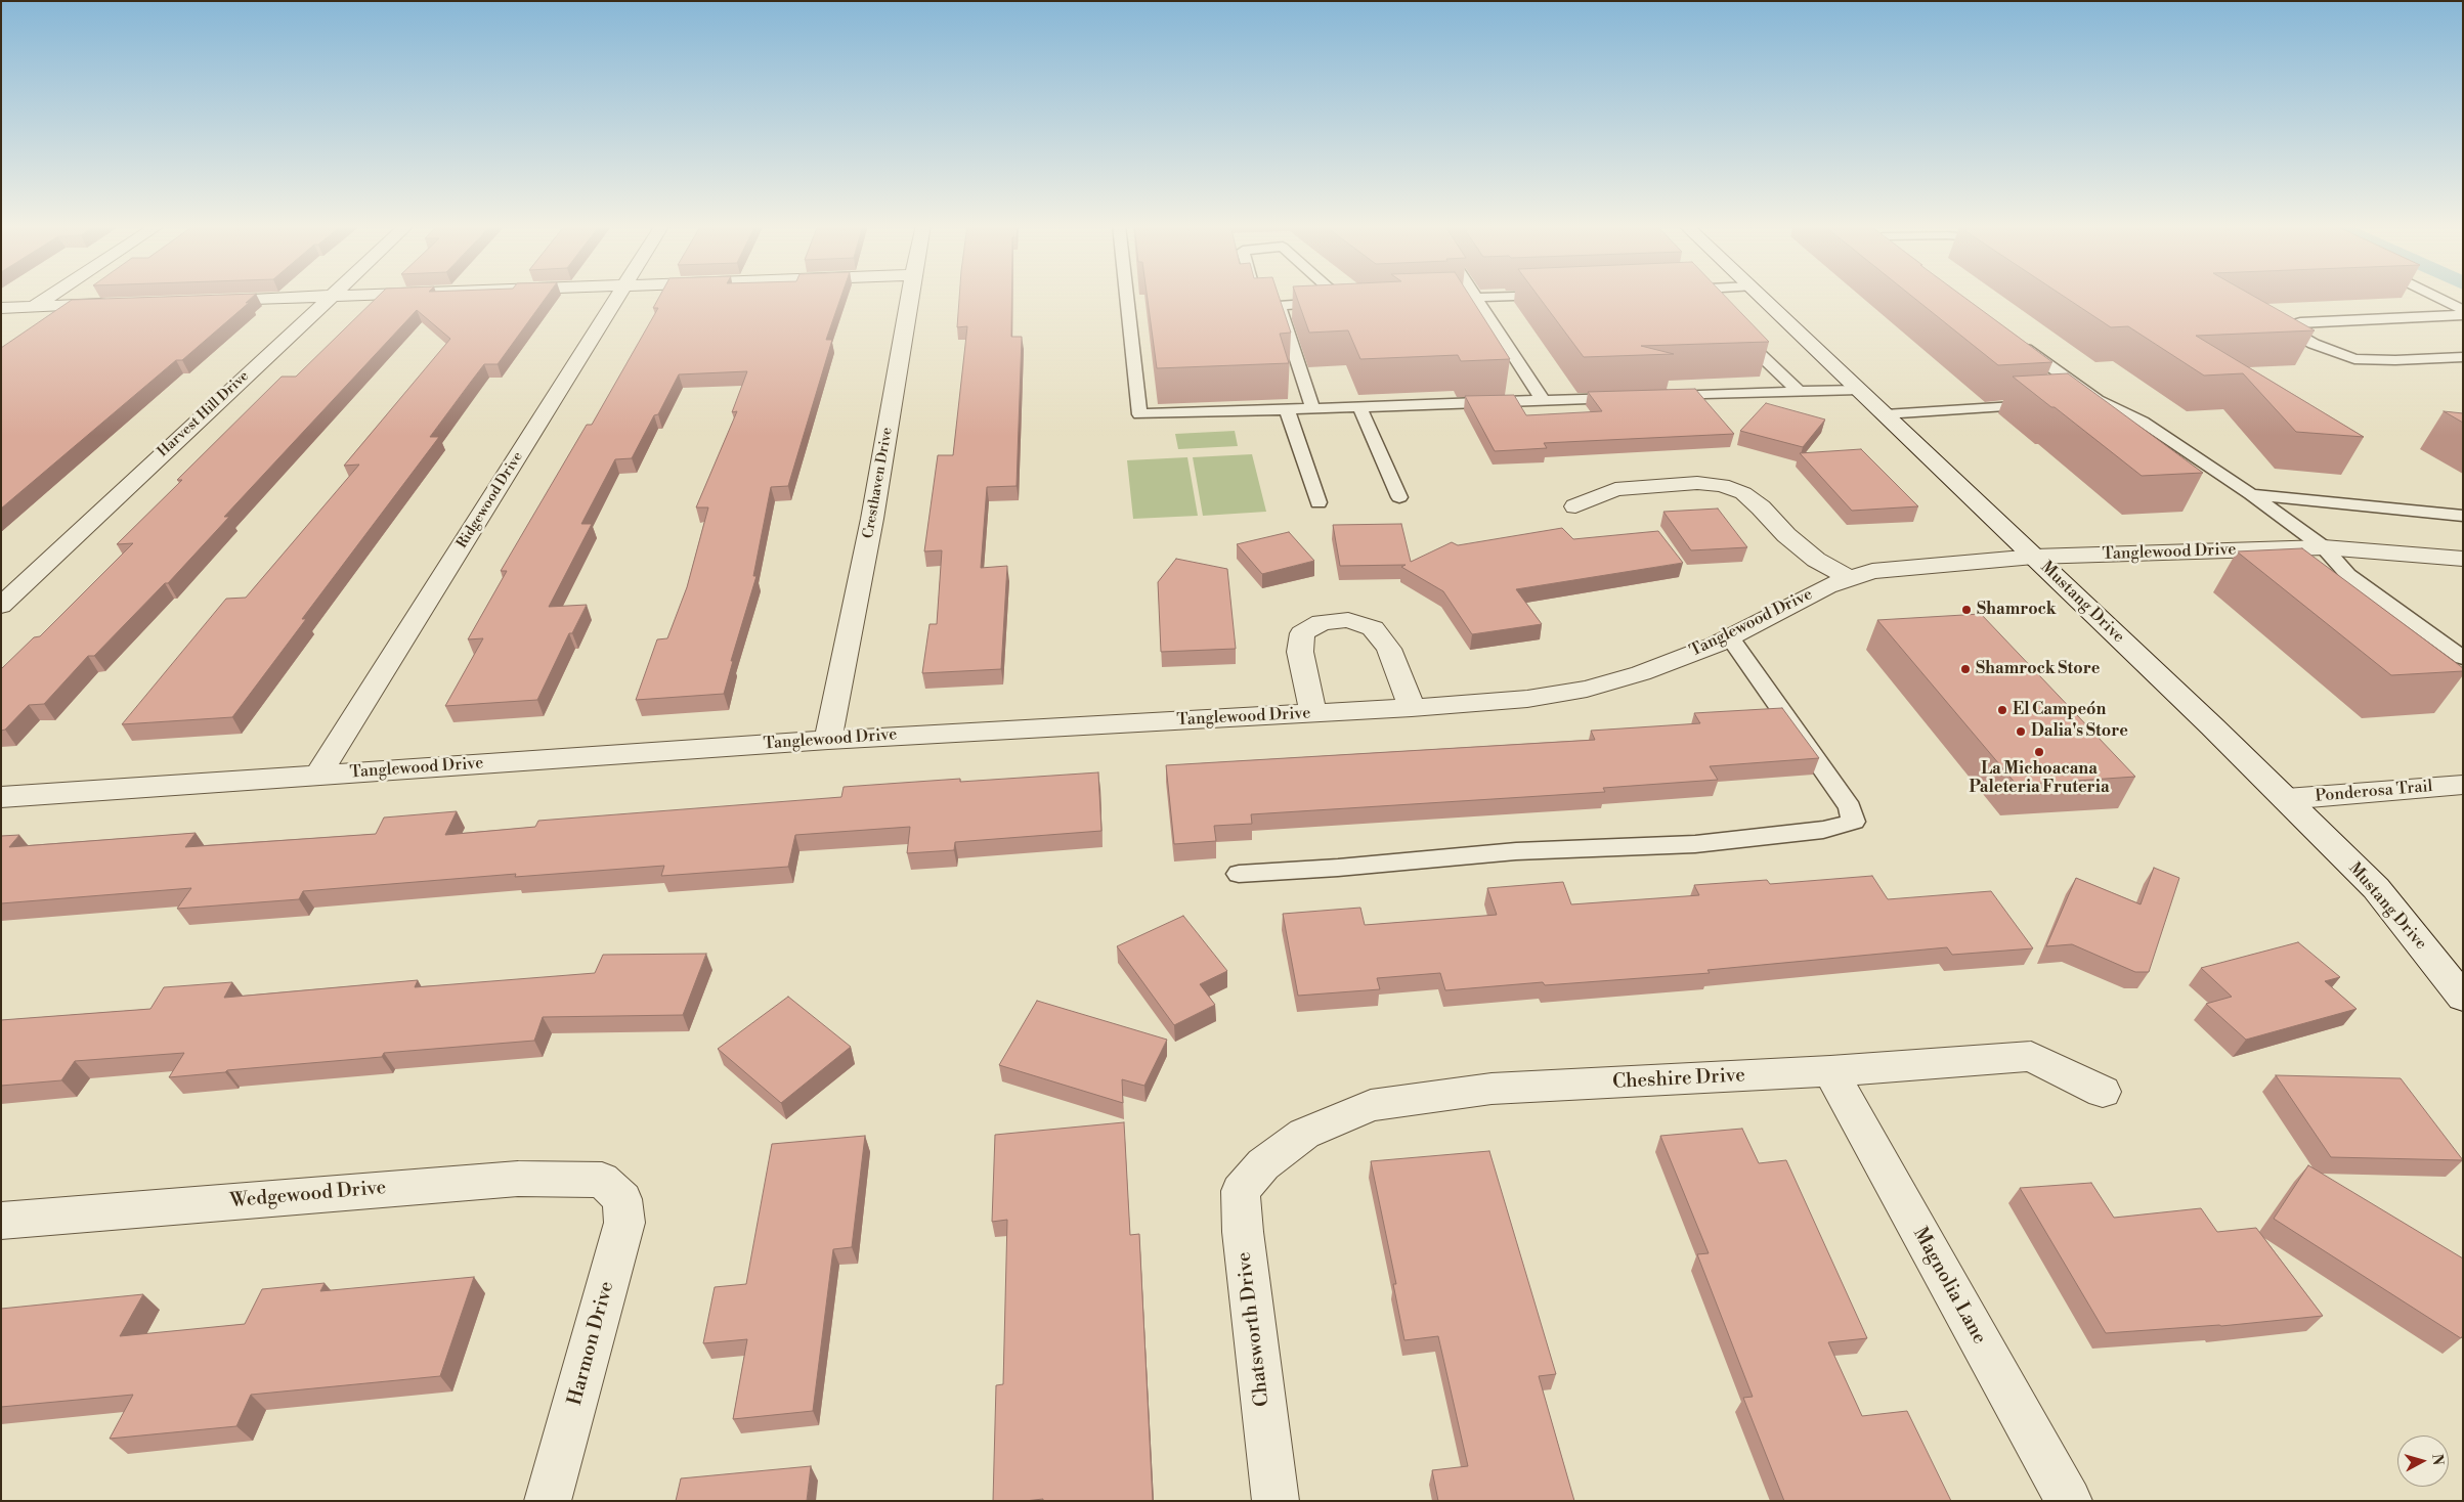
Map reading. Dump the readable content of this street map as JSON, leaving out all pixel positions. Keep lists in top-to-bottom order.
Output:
{
  "streets": {
    "street": [
      "Harvest Hill Drive",
      "Cresthaven Drive",
      "Ridgewood Drive",
      "Tanglewood Drive",
      "Mustang Drive",
      "Ponderosa Trail",
      "Cheshire Drive",
      "Wedgewood Drive",
      "Magnolia Lane",
      "Chatsworth Drive",
      "Harmon Drive"
    ]
  },
  "crossings": [
    ["Cresthaven Drive", "Tanglewood Drive"],
    ["Ridgewood Drive", "Tanglewood Drive"],
    ["Tanglewood Drive", "Mustang Drive"],
    ["Mustang Drive", "Ponderosa Trail"],
    ["Cheshire Drive", "Magnolia Lane"],
    ["Cheshire Drive", "Chatsworth Drive"],
    ["Wedgewood Drive", "Harmon Drive"]
  ],
  "places": [
    "Shamrock",
    "Shamrock Store",
    "El Campeón",
    "Dalia's Store",
    "La Michoacana Paleteria Fruteria"
  ],
  "north": "right"
}
